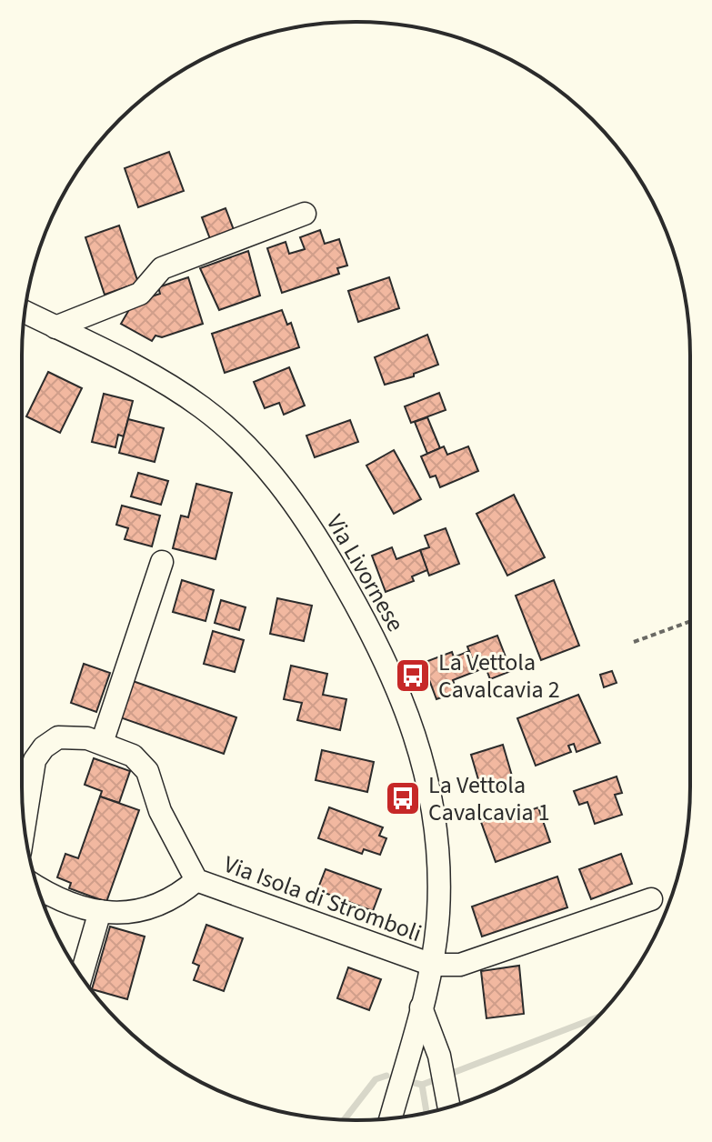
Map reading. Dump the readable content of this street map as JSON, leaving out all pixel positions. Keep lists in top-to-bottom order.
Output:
{
  "streets": {
    "street": ["Via Livornese", "Via Isola di Stromboli"]
  },
  "crossings": [
    ["Via Livornese", "Via Isola di Stromboli"]
  ],
  "places": {
    "bus stop": ["La Vettola Cavalcavia 2", "La Vettola Cavalcavia 1"]
  }
}
